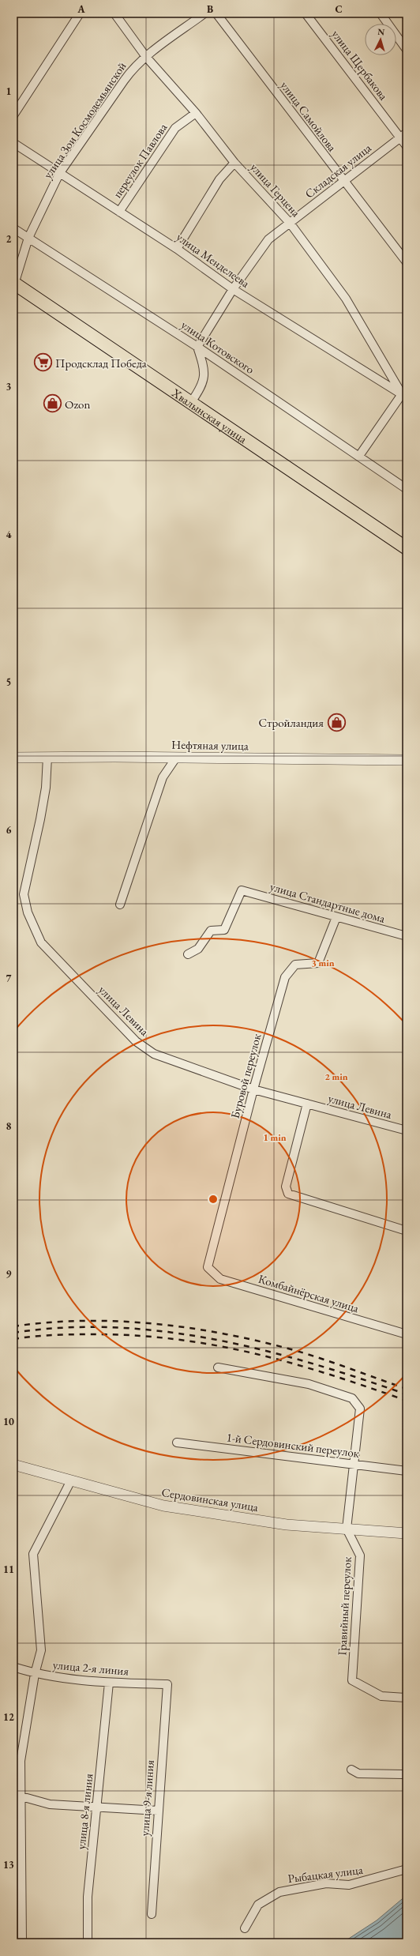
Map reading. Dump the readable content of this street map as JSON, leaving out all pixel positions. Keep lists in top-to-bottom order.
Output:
{
  "streets": {
    "main road": ["Хвалынская улица"],
    "street": [
      "улица Щербакова",
      "улица Самойлова",
      "улица Зои Космодемьянской",
      "переулок Павлова",
      "Складская улица",
      "улица Герцена",
      "улица Менделеева",
      "улица Котовского",
      "Нефтяная улица",
      "улица Стандартные дома",
      "улица Левина",
      "Буровой переулок",
      "Комбайнёрская улица",
      "1-й Сердовинский переулок",
      "Сердовинская улица",
      "Гравийный переулок",
      "улица 2-я линия",
      "улица 9-я линия",
      "улица 8-я линия",
      "Рыбацкая улица"
    ]
  },
  "crossings": [
    ["улица Щербакова", "Складская улица"],
    ["улица Самойлова", "Складская улица"],
    ["улица Зои Космодемьянской", "улица Герцена"],
    ["улица Зои Космодемьянской", "улица Менделеева"],
    ["улица Зои Космодемьянской", "улица Котовского"],
    ["улица Зои Космодемьянской", "Хвалынская улица"],
    ["переулок Павлова", "улица Герцена"],
    ["переулок Павлова", "улица Менделеева"],
    ["Складская улица", "улица Герцена"],
    ["Складская улица", "улица Менделеева"],
    ["Складская улица", "улица Котовского"],
    ["улица Герцена", "улица Менделеева"],
    ["Нефтяная улица", "улица Левина"],
    ["улица Стандартные дома", "Буровой переулок"],
    ["улица Левина", "Буровой переулок"],
    ["Буровой переулок", "Комбайнёрская улица"],
    ["Сердовинская улица", "Гравийный переулок"],
    ["улица 2-я линия", "улица 9-я линия"],
    ["улица 2-я линия", "улица 8-я линия"]
  ],
  "places": {
    "supermarket": ["Продсклад Победа"],
    "shop": ["Ozon", "Стройландия"]
  },
  "north": "top",
  "grid": {
    "columns": ["A", "B", "C"],
    "rows": [
      "1",
      "2",
      "3",
      "4",
      "5",
      "6",
      "7",
      "8",
      "9",
      "10",
      "11",
      "12",
      "13"
    ]
  },
  "rings": ["3 min", "2 min", "1 min"]
}
